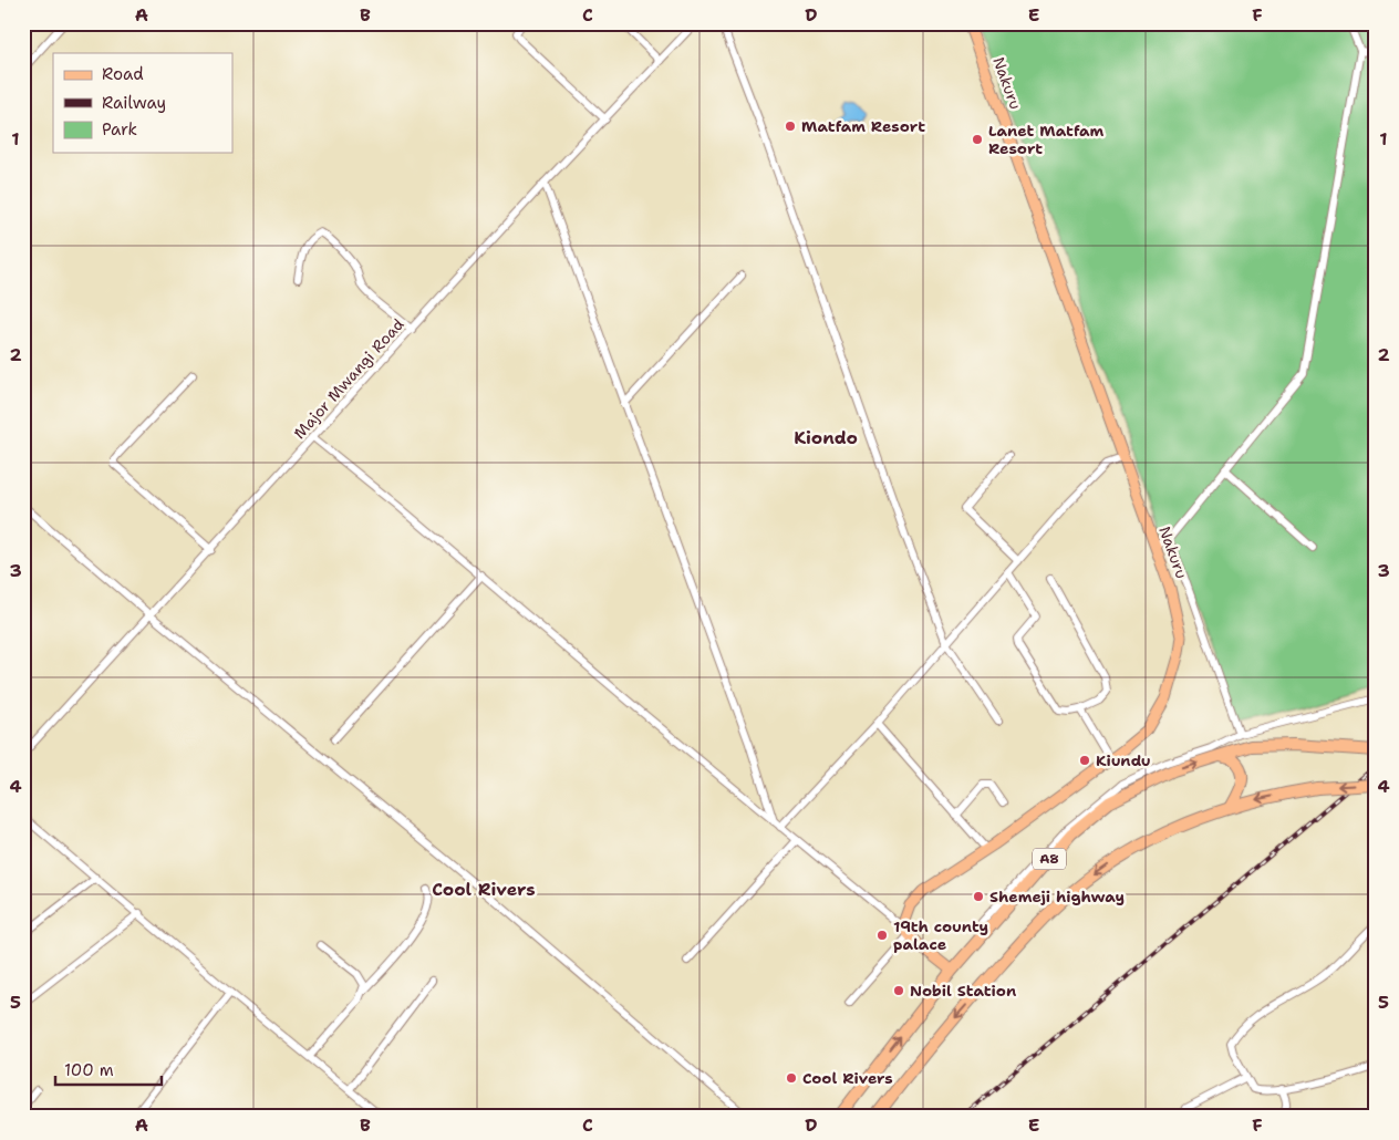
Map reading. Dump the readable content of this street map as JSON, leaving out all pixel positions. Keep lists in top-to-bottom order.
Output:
{
  "streets": {
    "highway": ["A8"],
    "main road": ["Nakuru"],
    "street": ["Major Mwangi Road"]
  },
  "districts": ["Kiondo", "Cool Rivers"],
  "places": [
    "Matfam Resort",
    "Lanet Matfam Resort",
    "Kiundu",
    "Shemeji highway",
    "19th county palace",
    "Nobil Station",
    "Cool Rivers"
  ],
  "legend": ["Road", "Railway", "Park"],
  "scale_bar": "100 m",
  "grid": {
    "columns": [
      "A",
      "B",
      "C",
      "D",
      "E",
      "F"
    ],
    "rows": [
      "1",
      "2",
      "3",
      "4",
      "5"
    ]
  }
}
